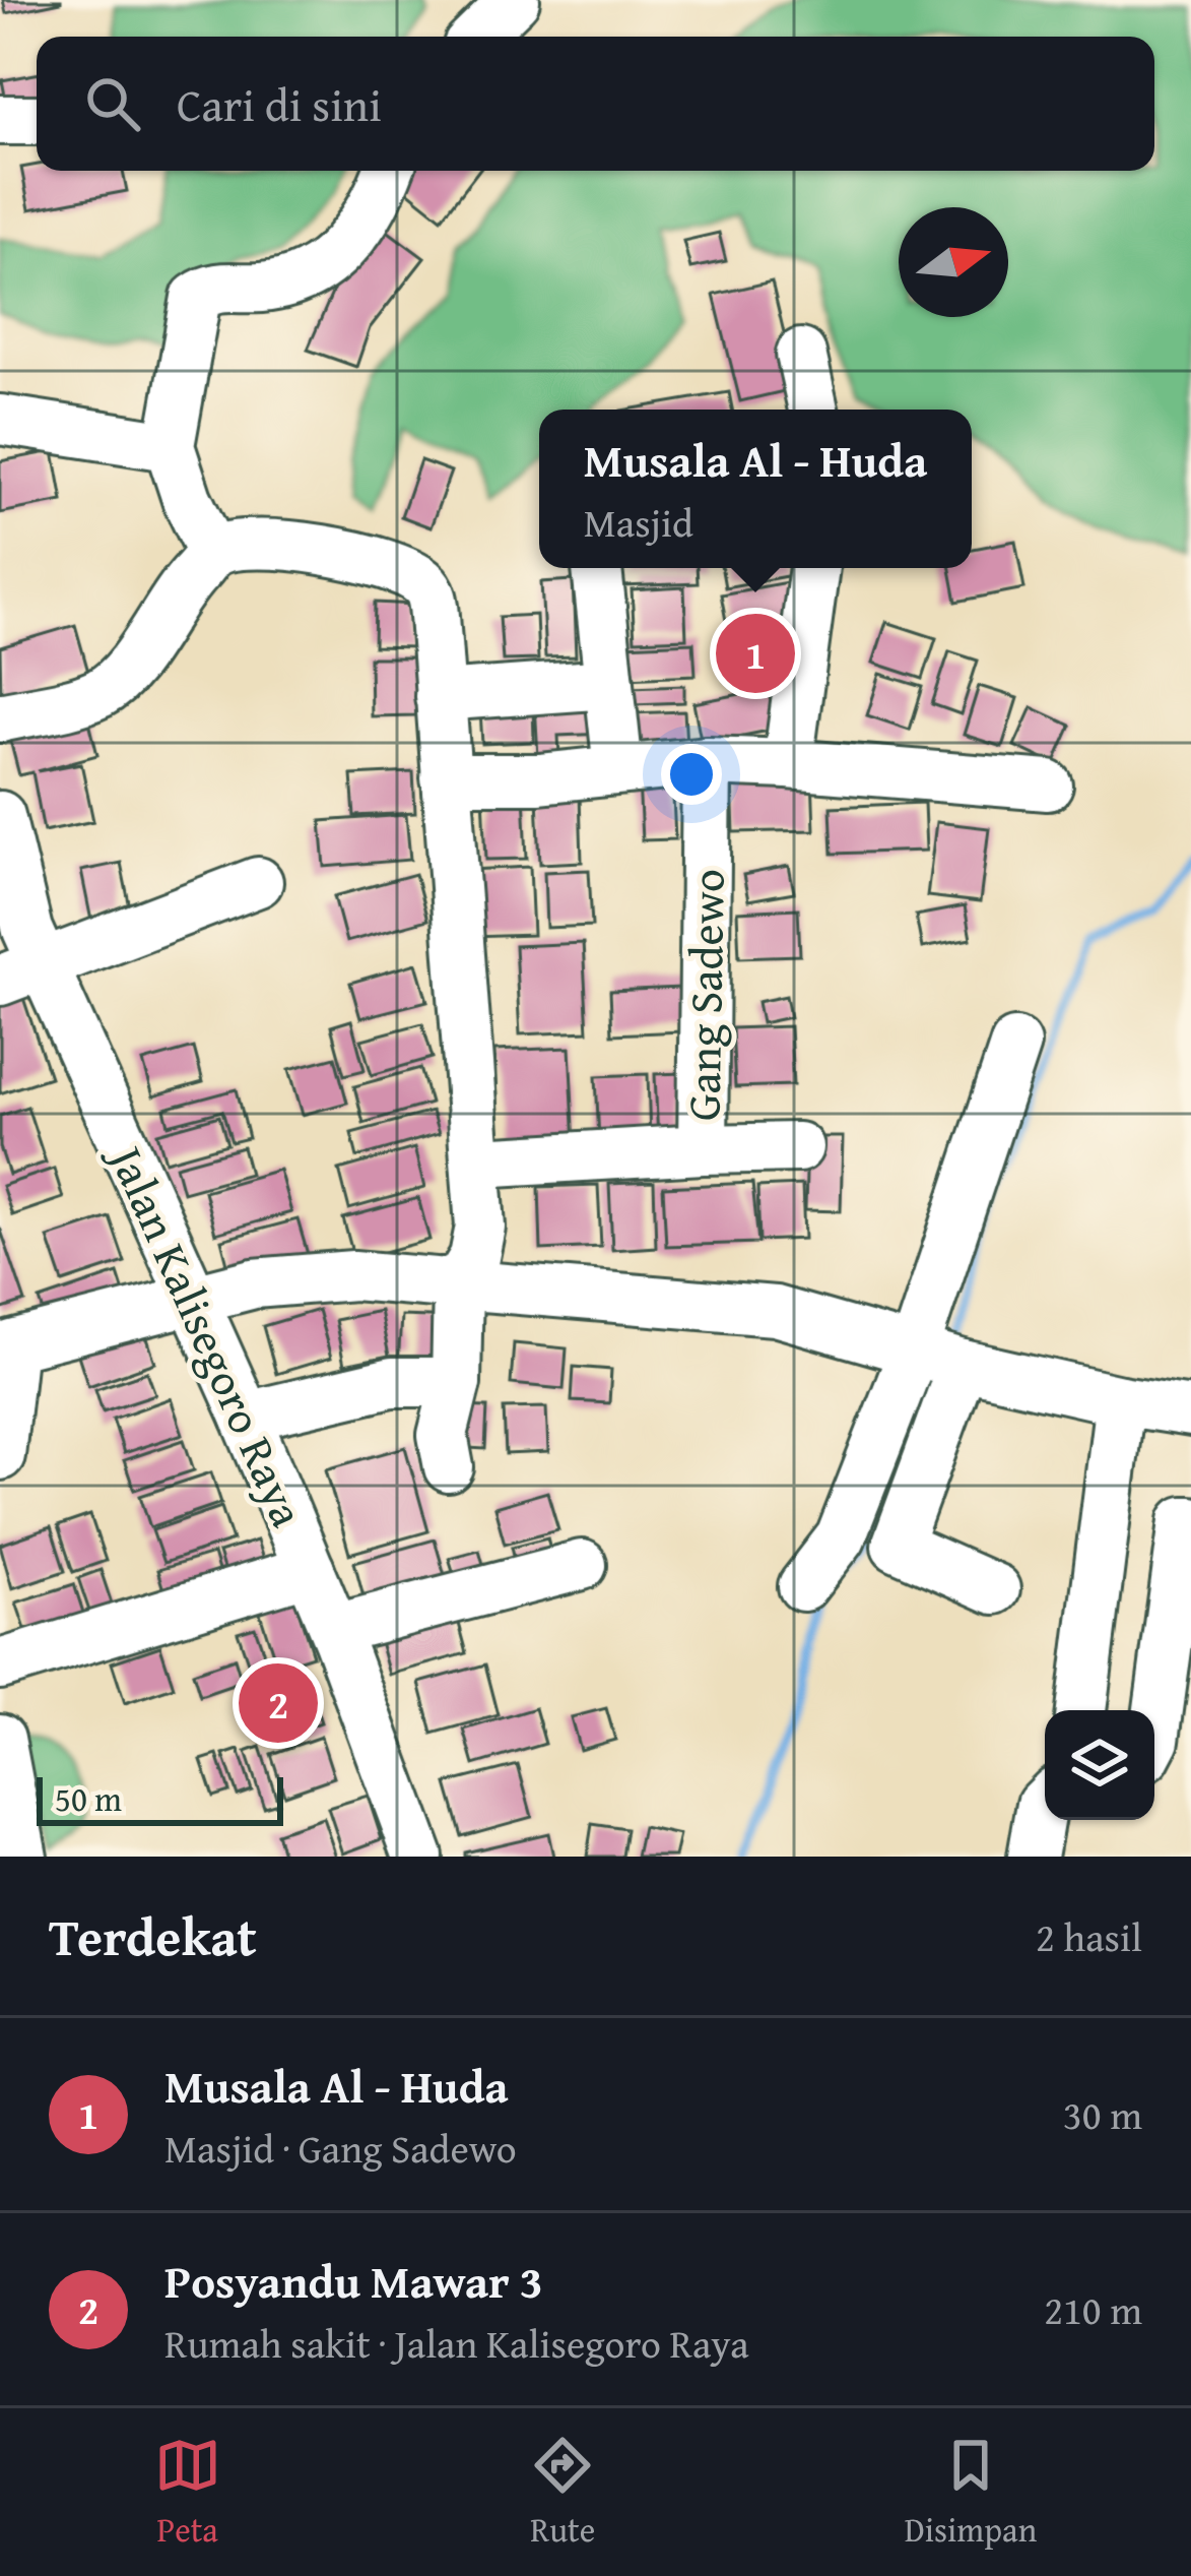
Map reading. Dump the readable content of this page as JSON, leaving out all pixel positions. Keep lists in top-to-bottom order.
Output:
{
  "streets": {
    "street": ["Gang Sadewo", "Jalan Kalisegoro Raya"]
  },
  "scale_bar": "50 m",
  "north": "right",
  "page": {
    "search": "Cari di sini",
    "popup": ["Musala Al - Huda", "Masjid"],
    "pins": ["1", "2"],
    "scale": "50 m",
    "heading": ["Terdekat", "2 hasil"],
    "list": [
      {
        "mark": "1",
        "name": "Musala Al - Huda",
        "note": "Masjid · Gang Sadewo",
        "value": "30 m"
      },
      {
        "mark": "2",
        "name": "Posyandu Mawar 3",
        "note": "Rumah sakit · Jalan Kalisegoro Raya",
        "value": "210 m"
      }
    ],
    "nav": ["Peta", "Rute", "Disimpan"]
  }
}
